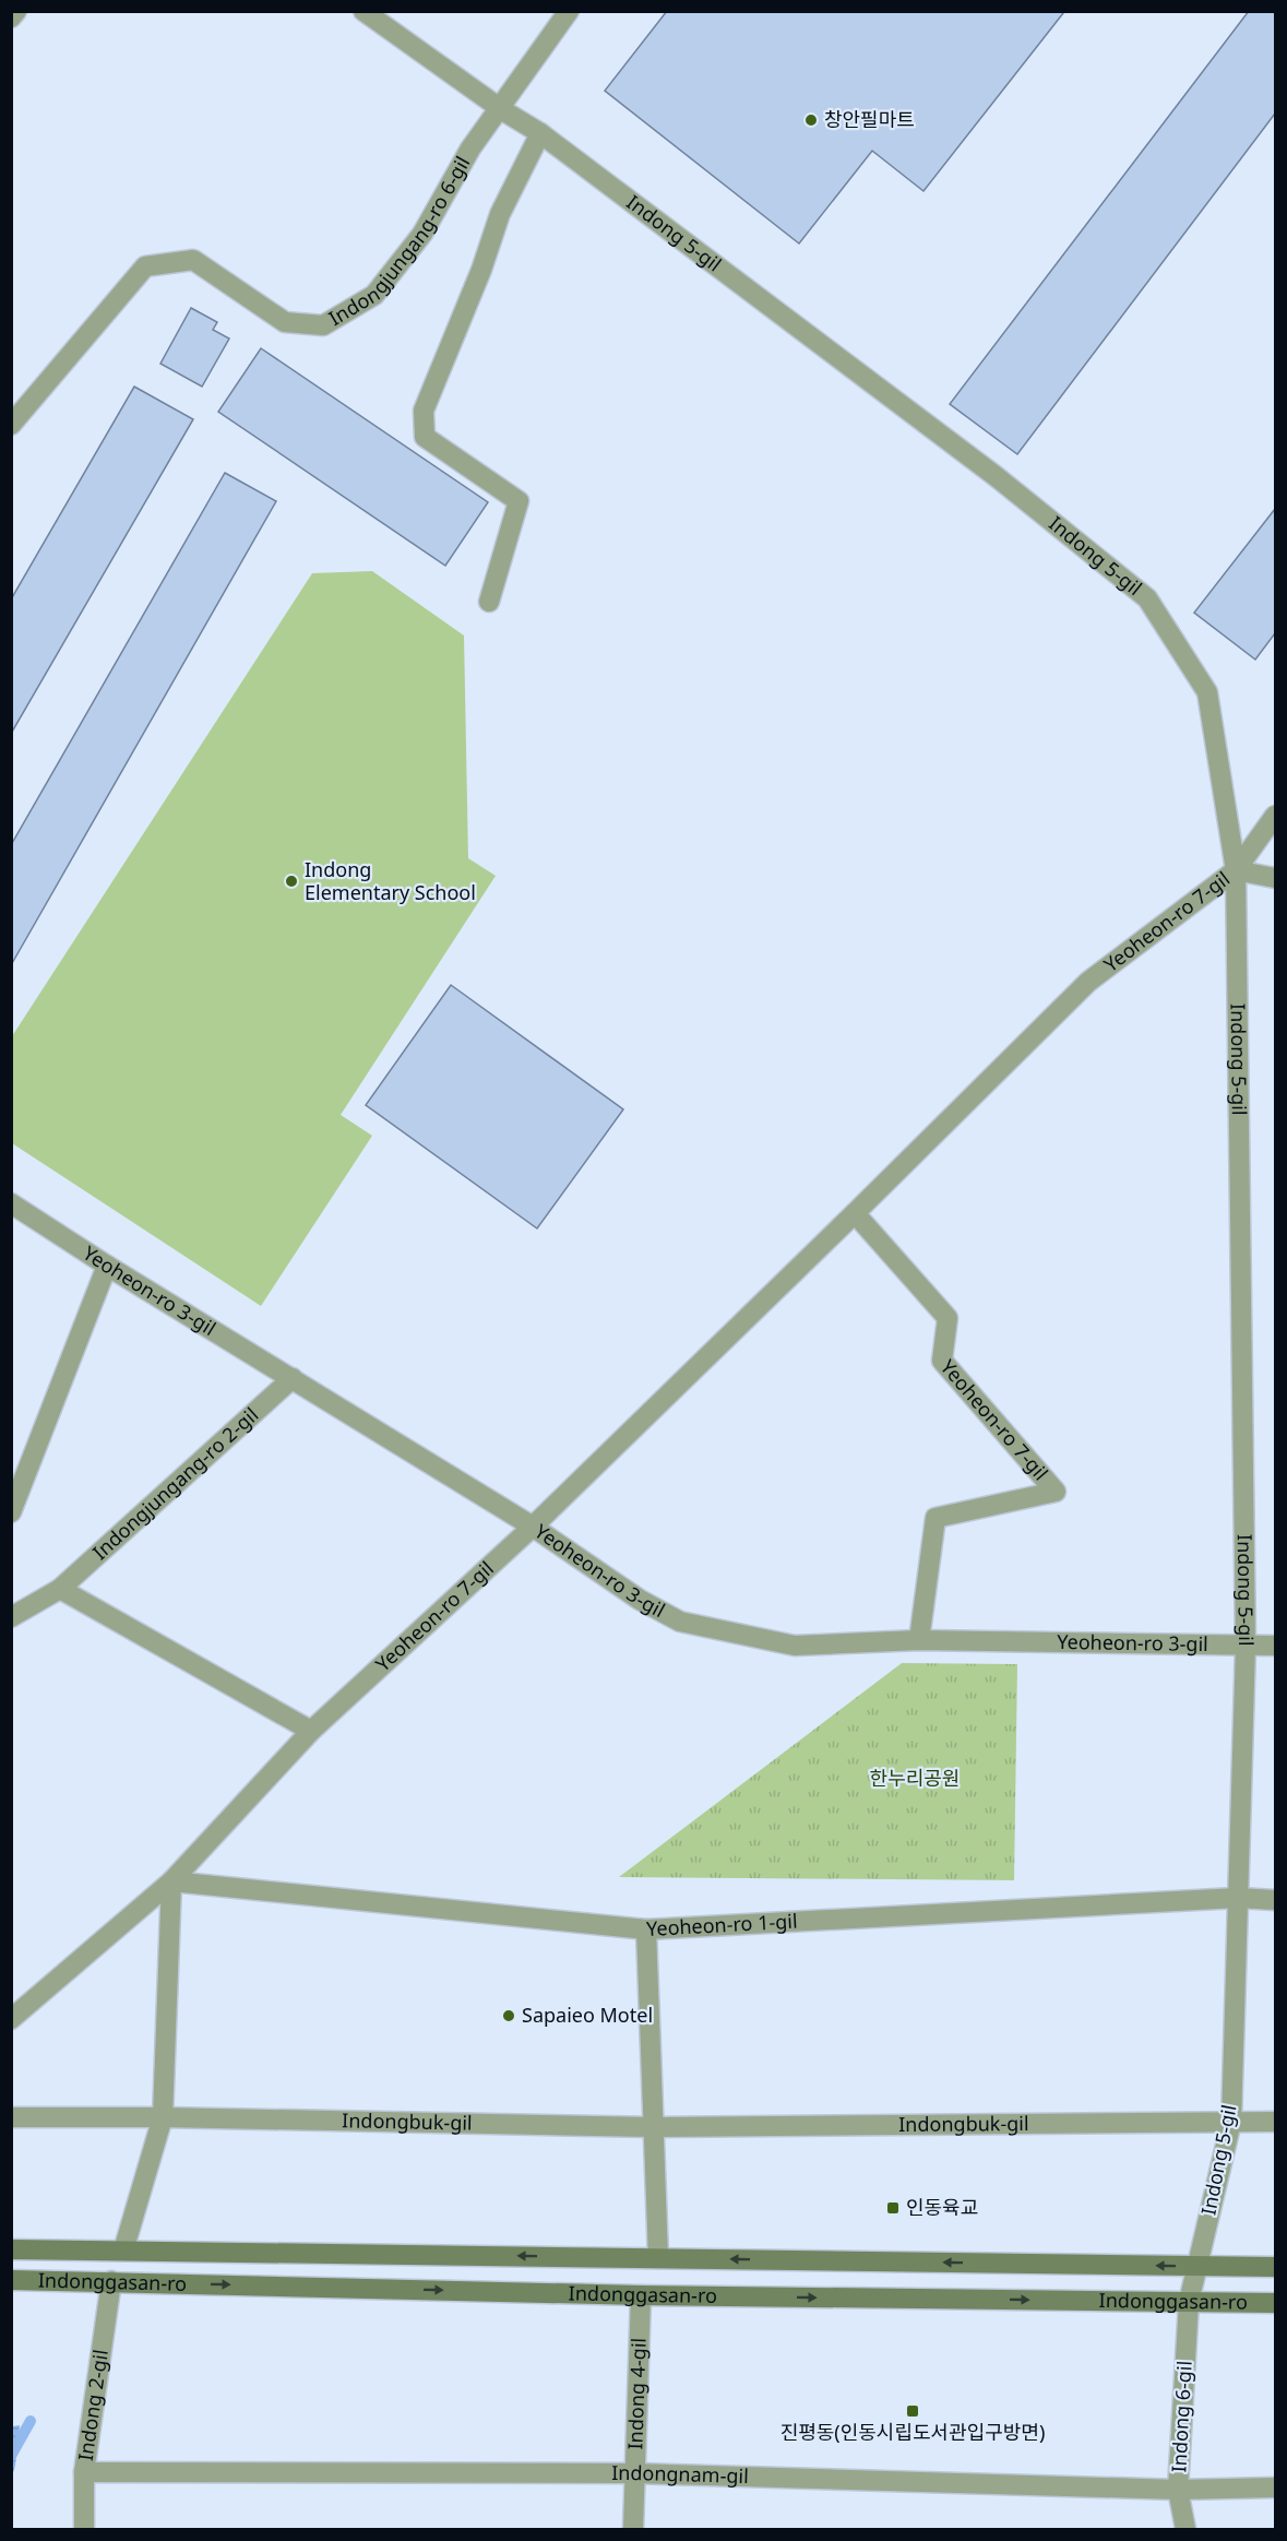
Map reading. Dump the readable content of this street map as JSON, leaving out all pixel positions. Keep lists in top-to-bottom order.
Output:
{
  "streets": {
    "main road": ["Indonggasan-ro"],
    "street": [
      "Indong 5-gil",
      "Indongjungang-ro 6-gil",
      "Yeoheon-ro 7-gil",
      "Yeoheon-ro 3-gil",
      "Indongjungang-ro 2-gil",
      "Yeoheon-ro 1-gil",
      "Indongbuk-gil",
      "Indong 4-gil",
      "Indong 2-gil",
      "Indong 6-gil",
      "Indongnam-gil"
    ]
  },
  "crossings": [
    ["Indong 5-gil", "Indongjungang-ro 6-gil"],
    ["Indong 5-gil", "Yeoheon-ro 7-gil"],
    ["Indong 5-gil", "Yeoheon-ro 3-gil"],
    ["Indong 5-gil", "Yeoheon-ro 1-gil"],
    ["Indong 5-gil", "Indongbuk-gil"],
    ["Indong 5-gil", "Indonggasan-ro"],
    ["Indong 5-gil", "Indong 6-gil"],
    ["Yeoheon-ro 7-gil", "Yeoheon-ro 3-gil"],
    ["Yeoheon-ro 7-gil", "Yeoheon-ro 1-gil"],
    ["Yeoheon-ro 3-gil", "Indongjungang-ro 2-gil"],
    ["Indonggasan-ro", "Indong 4-gil"],
    ["Indonggasan-ro", "Indong 2-gil"],
    ["Indonggasan-ro", "Indong 6-gil"],
    ["Indong 4-gil", "Indongnam-gil"],
    ["Indong 2-gil", "Indongnam-gil"],
    ["Indong 6-gil", "Indongnam-gil"]
  ],
  "parks": ["한누리공원"],
  "places": {
    "other": ["창안필마트", "Indong Elementary School", "Sapaieo Motel"],
    "transit": ["인동육교", "진평동(인동시립도서관입구방면)"]
  }
}
